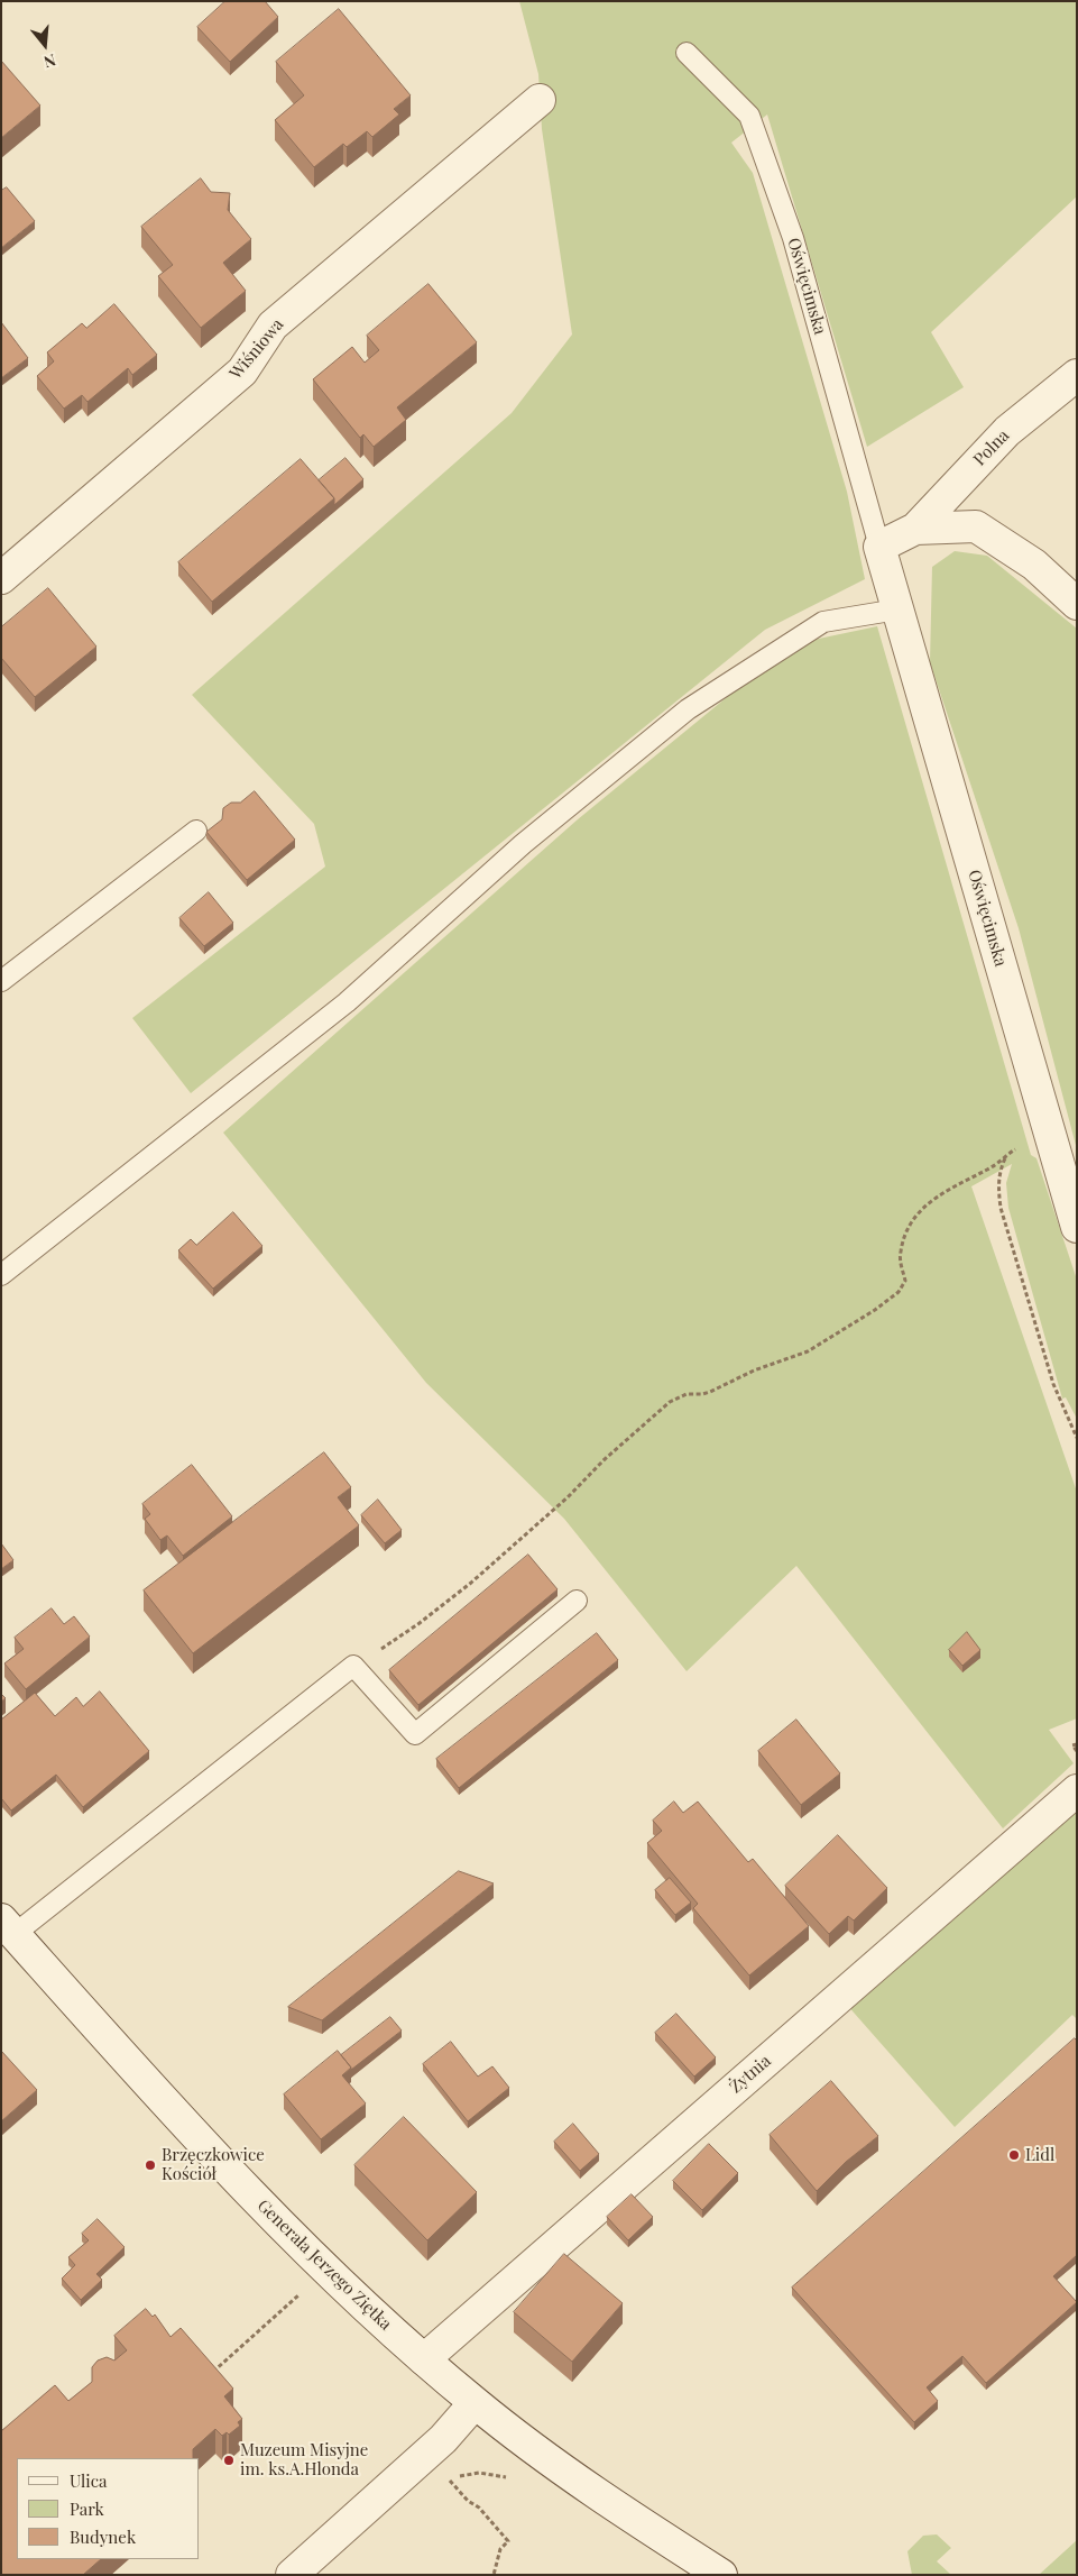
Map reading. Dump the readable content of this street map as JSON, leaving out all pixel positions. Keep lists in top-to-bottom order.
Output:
{
  "streets": {
    "street": [
      "Oświęcimska",
      "Wiśniowa",
      "Polna",
      "Żytnia",
      "Generała Jerzego Ziętka"
    ]
  },
  "crossings": [
    ["Oświęcimska", "Polna"],
    ["Żytnia", "Generała Jerzego Ziętka"]
  ],
  "places": ["Lidl", "Brzęczkowice Kościół", "Muzeum Misyjne im. ks.A.Hlonda"],
  "legend": ["Ulica", "Park", "Budynek"],
  "north": "bottom"
}
